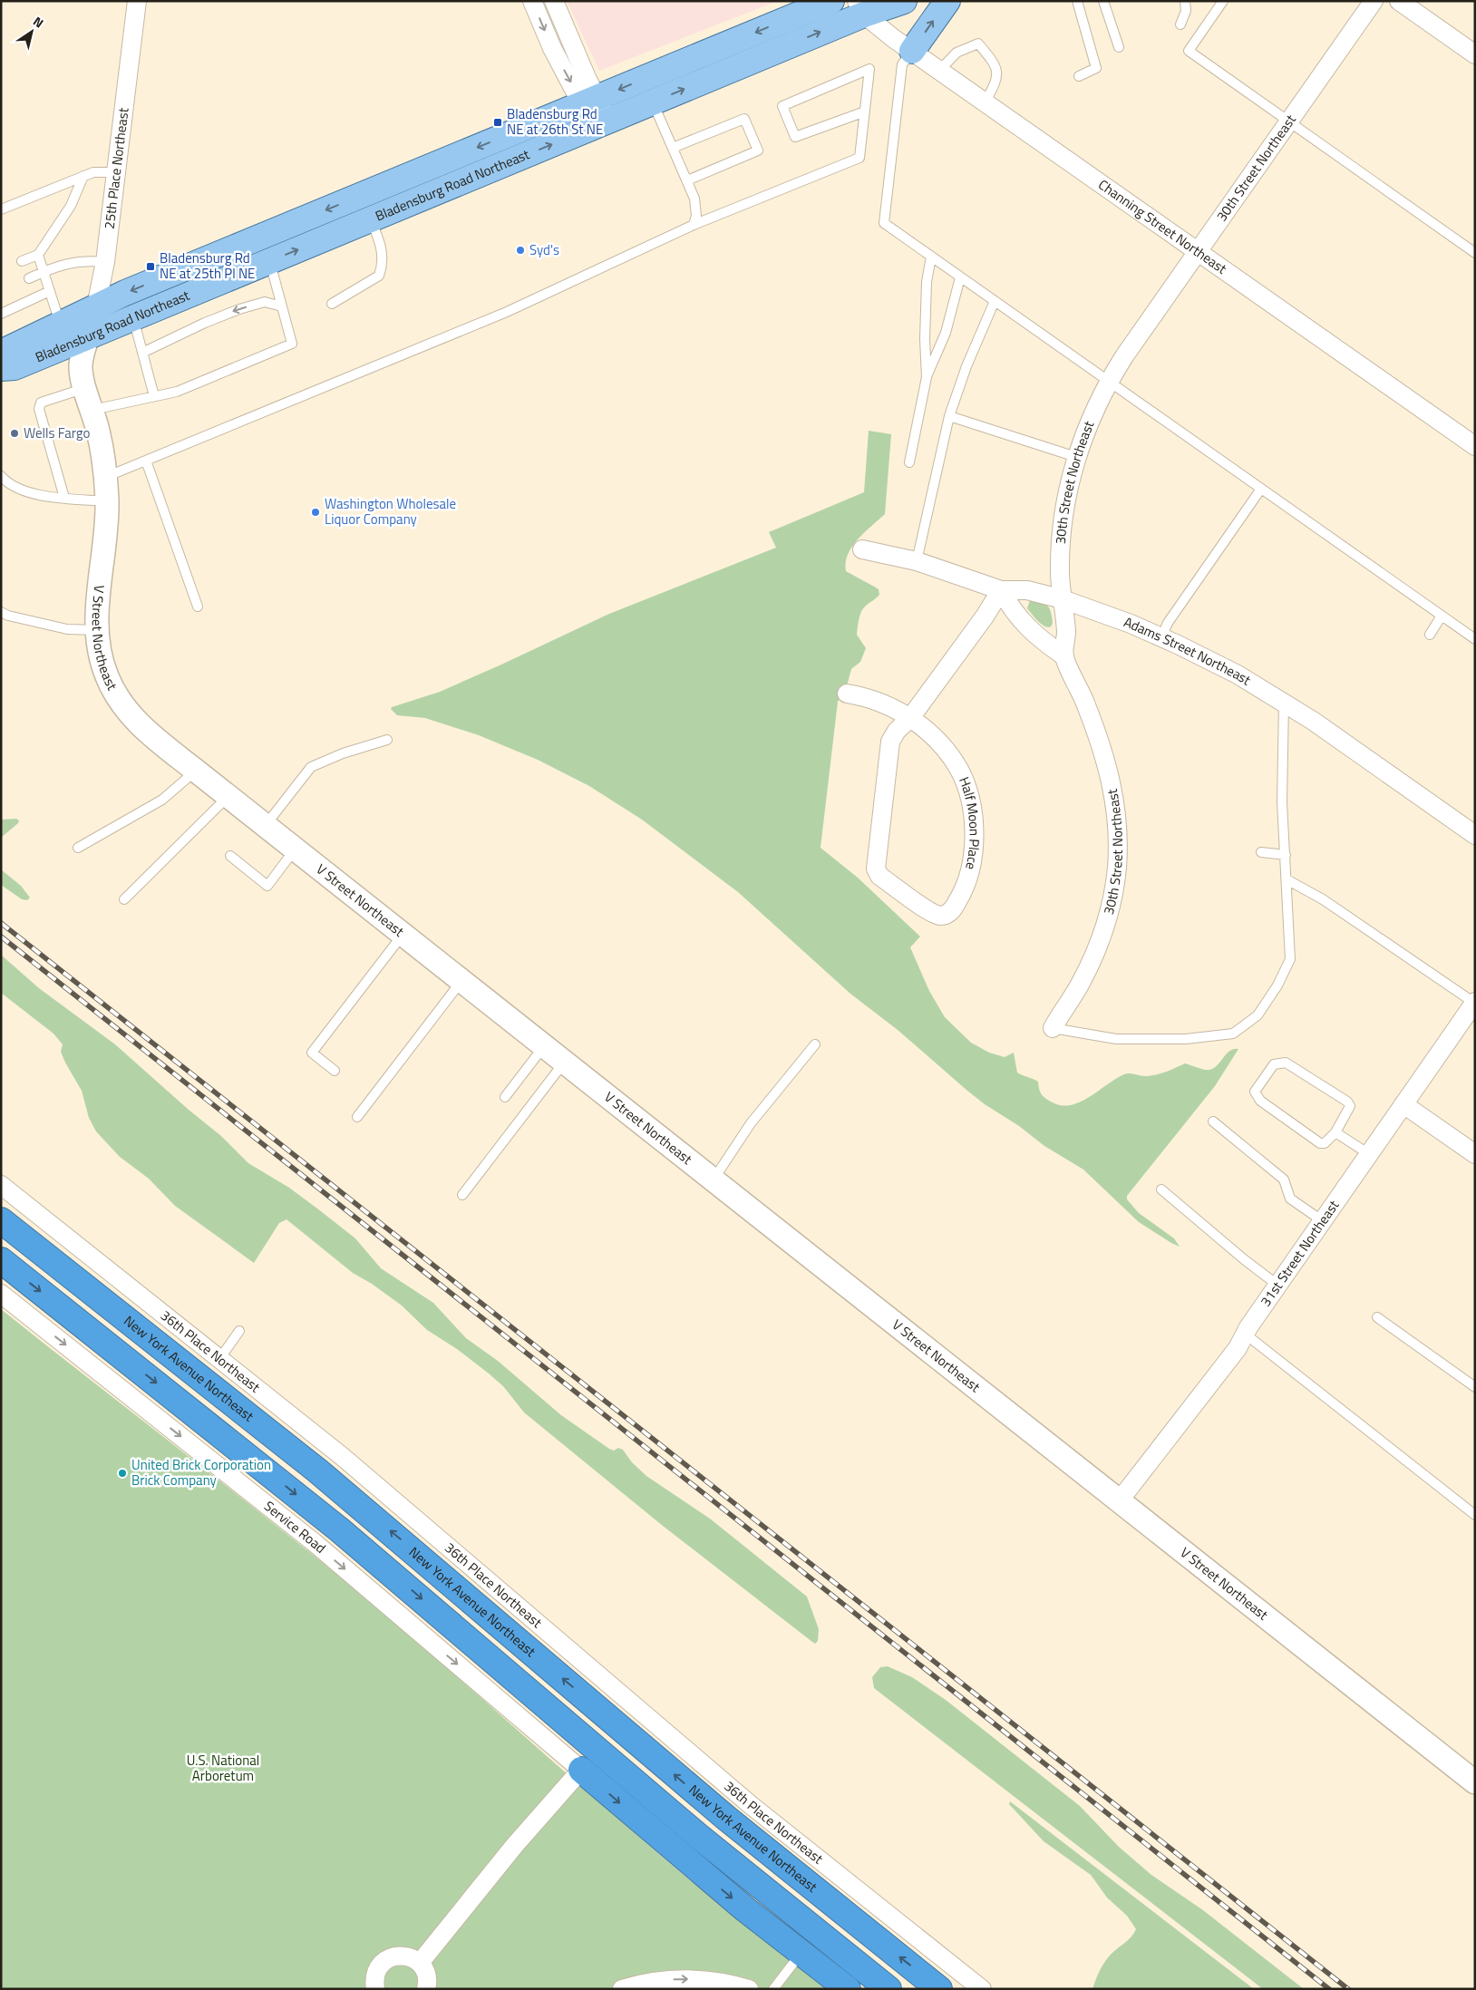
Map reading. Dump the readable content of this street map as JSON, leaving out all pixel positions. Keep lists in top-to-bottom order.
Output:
{
  "streets": {
    "highway": ["New York Avenue Northeast"],
    "main road": ["Bladensburg Road Northeast"],
    "street": [
      "30th Street Northeast",
      "25th Place Northeast",
      "Channing Street Northeast",
      "V Street Northeast",
      "Adams Street Northeast",
      "Half Moon Place",
      "31st Street Northeast",
      "36th Place Northeast",
      "Service Road"
    ]
  },
  "crossings": [
    ["30th Street Northeast", "Channing Street Northeast"],
    ["30th Street Northeast", "Adams Street Northeast"],
    ["25th Place Northeast", "Bladensburg Road Northeast"],
    ["25th Place Northeast", "V Street Northeast"],
    ["Bladensburg Road Northeast", "Channing Street Northeast"],
    ["Bladensburg Road Northeast", "V Street Northeast"],
    ["V Street Northeast", "31st Street Northeast"],
    ["Adams Street Northeast", "Half Moon Place"]
  ],
  "one_way": ["Service Road"],
  "parks": ["U.S. National Arboretum"],
  "places": {
    "transit": ["Bladensburg Rd NE at 26th St NE", "Bladensburg Rd NE at 25th Pl NE"],
    "other": [
      "Syd's",
      "Wells Fargo",
      "Washington Wholesale Liquor Company",
      "United Brick Corporation Brick Company"
    ]
  },
  "north": "top right"
}
